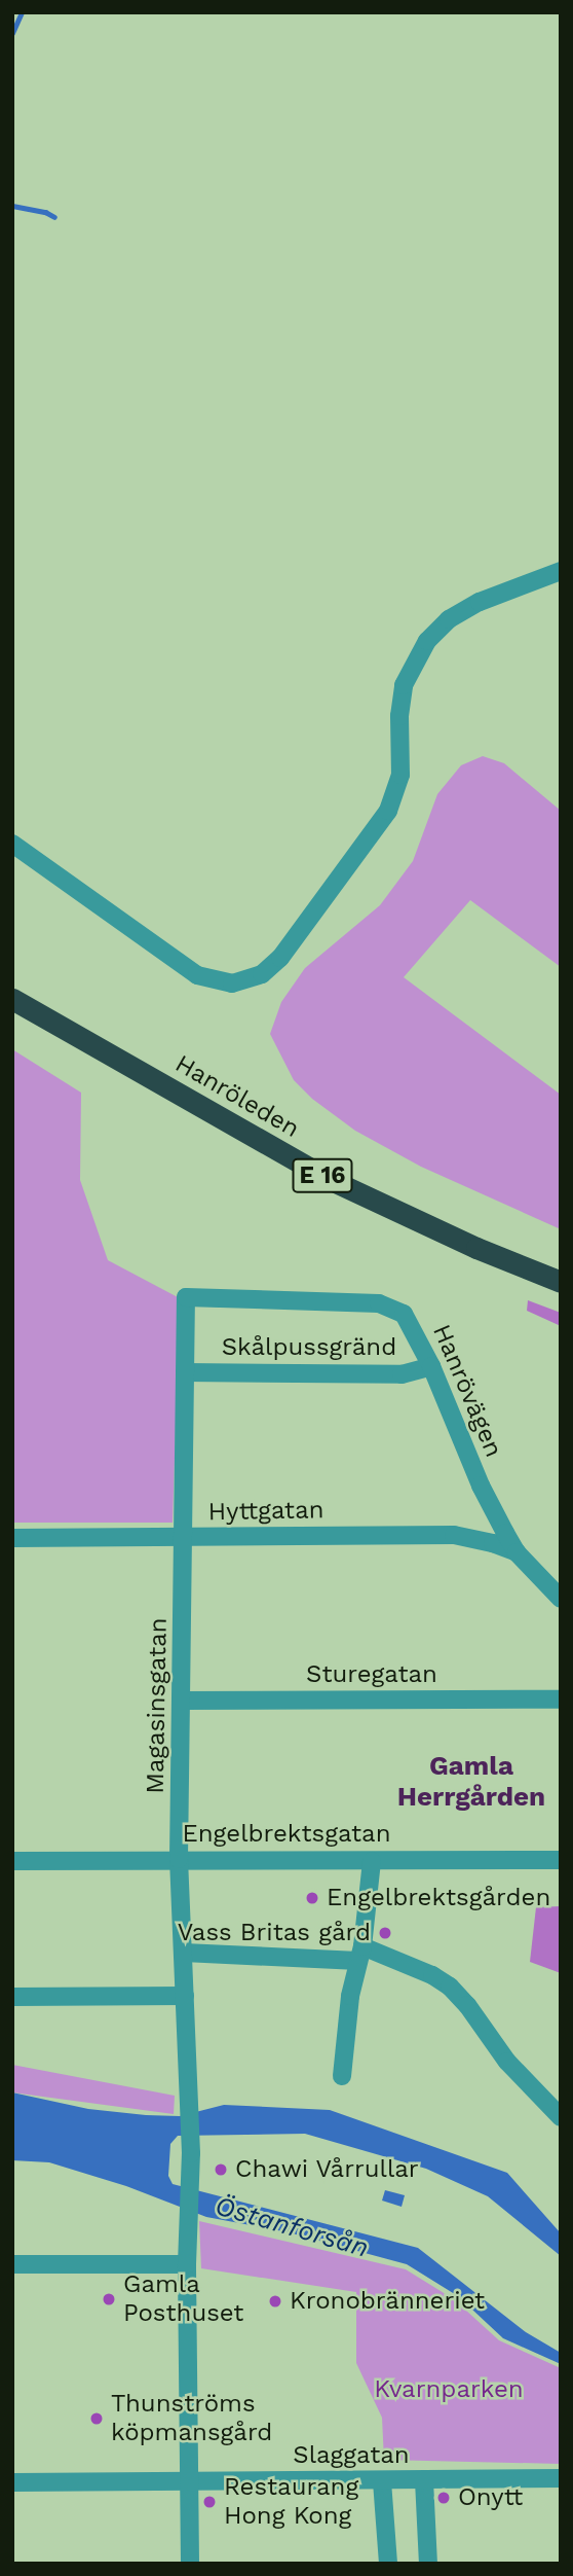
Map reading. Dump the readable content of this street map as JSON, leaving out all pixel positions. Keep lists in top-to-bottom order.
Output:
{
  "streets": {
    "highway": ["Hanröleden", "E 16"],
    "street": [
      "Skålpussgränd",
      "Hanrövägen",
      "Hyttgatan",
      "Sturegatan",
      "Magasinsgatan",
      "Engelbrektsgatan",
      "Slaggatan"
    ]
  },
  "crossings": [
    ["Skålpussgränd", "Hanrövägen"],
    ["Skålpussgränd", "Magasinsgatan"],
    ["Hanrövägen", "Hyttgatan"],
    ["Hanrövägen", "Magasinsgatan"],
    ["Hyttgatan", "Magasinsgatan"],
    ["Sturegatan", "Magasinsgatan"],
    ["Magasinsgatan", "Engelbrektsgatan"]
  ],
  "districts": ["Gamla Herrgården"],
  "water": ["Östanforsån"],
  "parks": ["Kvarnparken"],
  "places": [
    "Engelbrektsgården",
    "Vass Britas gård",
    "Chawi Vårrullar",
    "Gamla Posthuset",
    "Kronobränneriet",
    "Thunströms köpmansgård",
    "Onytt",
    "Restaurang Hong Kong"
  ]
}
